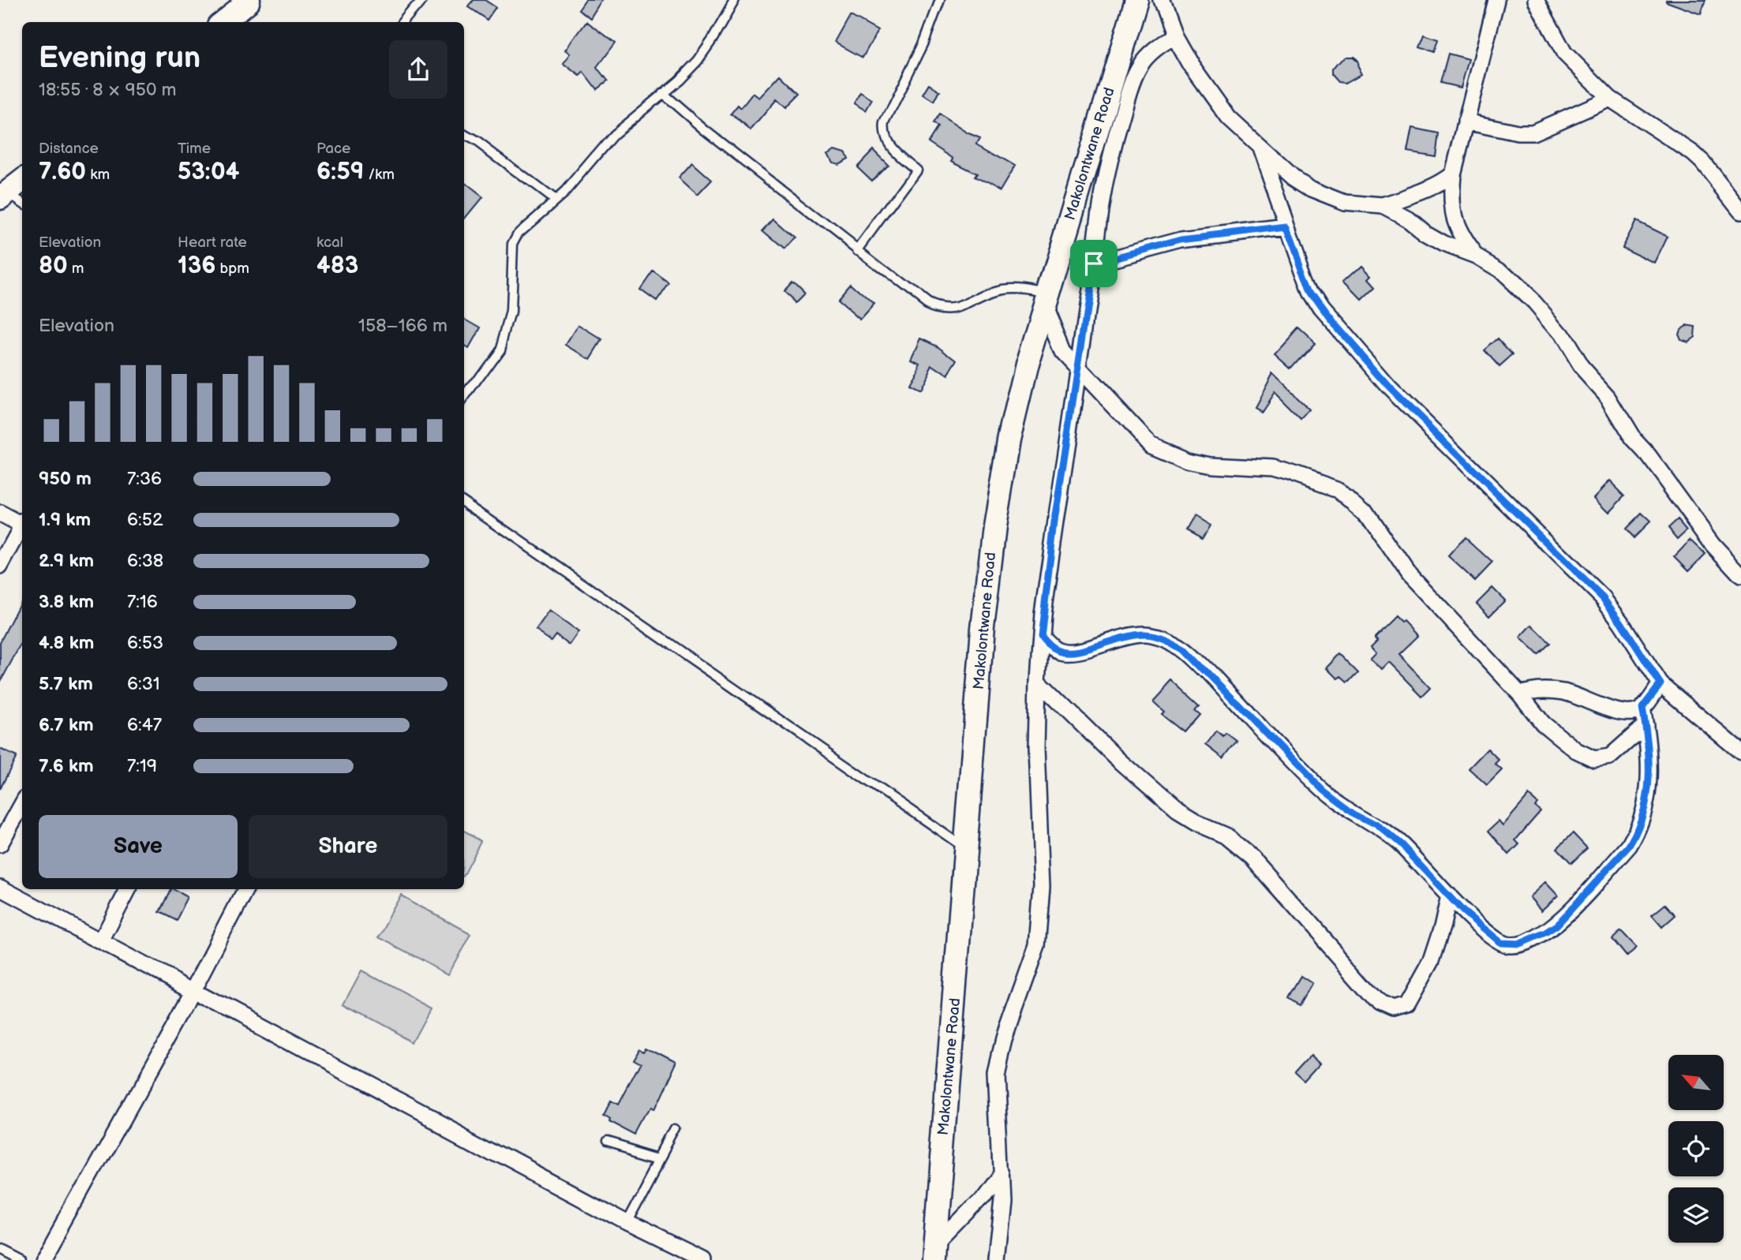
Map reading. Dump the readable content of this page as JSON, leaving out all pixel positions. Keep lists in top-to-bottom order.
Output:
{
  "streets": {
    "main road": ["Makolontwane Road"]
  },
  "north": "top left",
  "page": {
    "heading": ["Evening run", "18:55 · 8 × 950 m"],
    "stats": [
      ["Distance", "7.60 km"],
      ["Time", "53:04"],
      ["Pace", "6:59 /km"],
      ["Elevation", "80 m"],
      ["Heart rate", "136 bpm"],
      ["kcal", "483"]
    ],
    "chart": ["Elevation", "158–166 m"],
    "list": [
      {
        "name": "950 m",
        "note": "7:36"
      },
      {
        "name": "1.9 km",
        "note": "6:52"
      },
      {
        "name": "2.9 km",
        "note": "6:38"
      },
      {
        "name": "3.8 km",
        "note": "7:16"
      },
      {
        "name": "4.8 km",
        "note": "6:53"
      },
      {
        "name": "5.7 km",
        "note": "6:31"
      },
      {
        "name": "6.7 km",
        "note": "6:47"
      },
      {
        "name": "7.6 km",
        "note": "7:19"
      }
    ],
    "buttons": ["Save", "Share"]
  }
}
